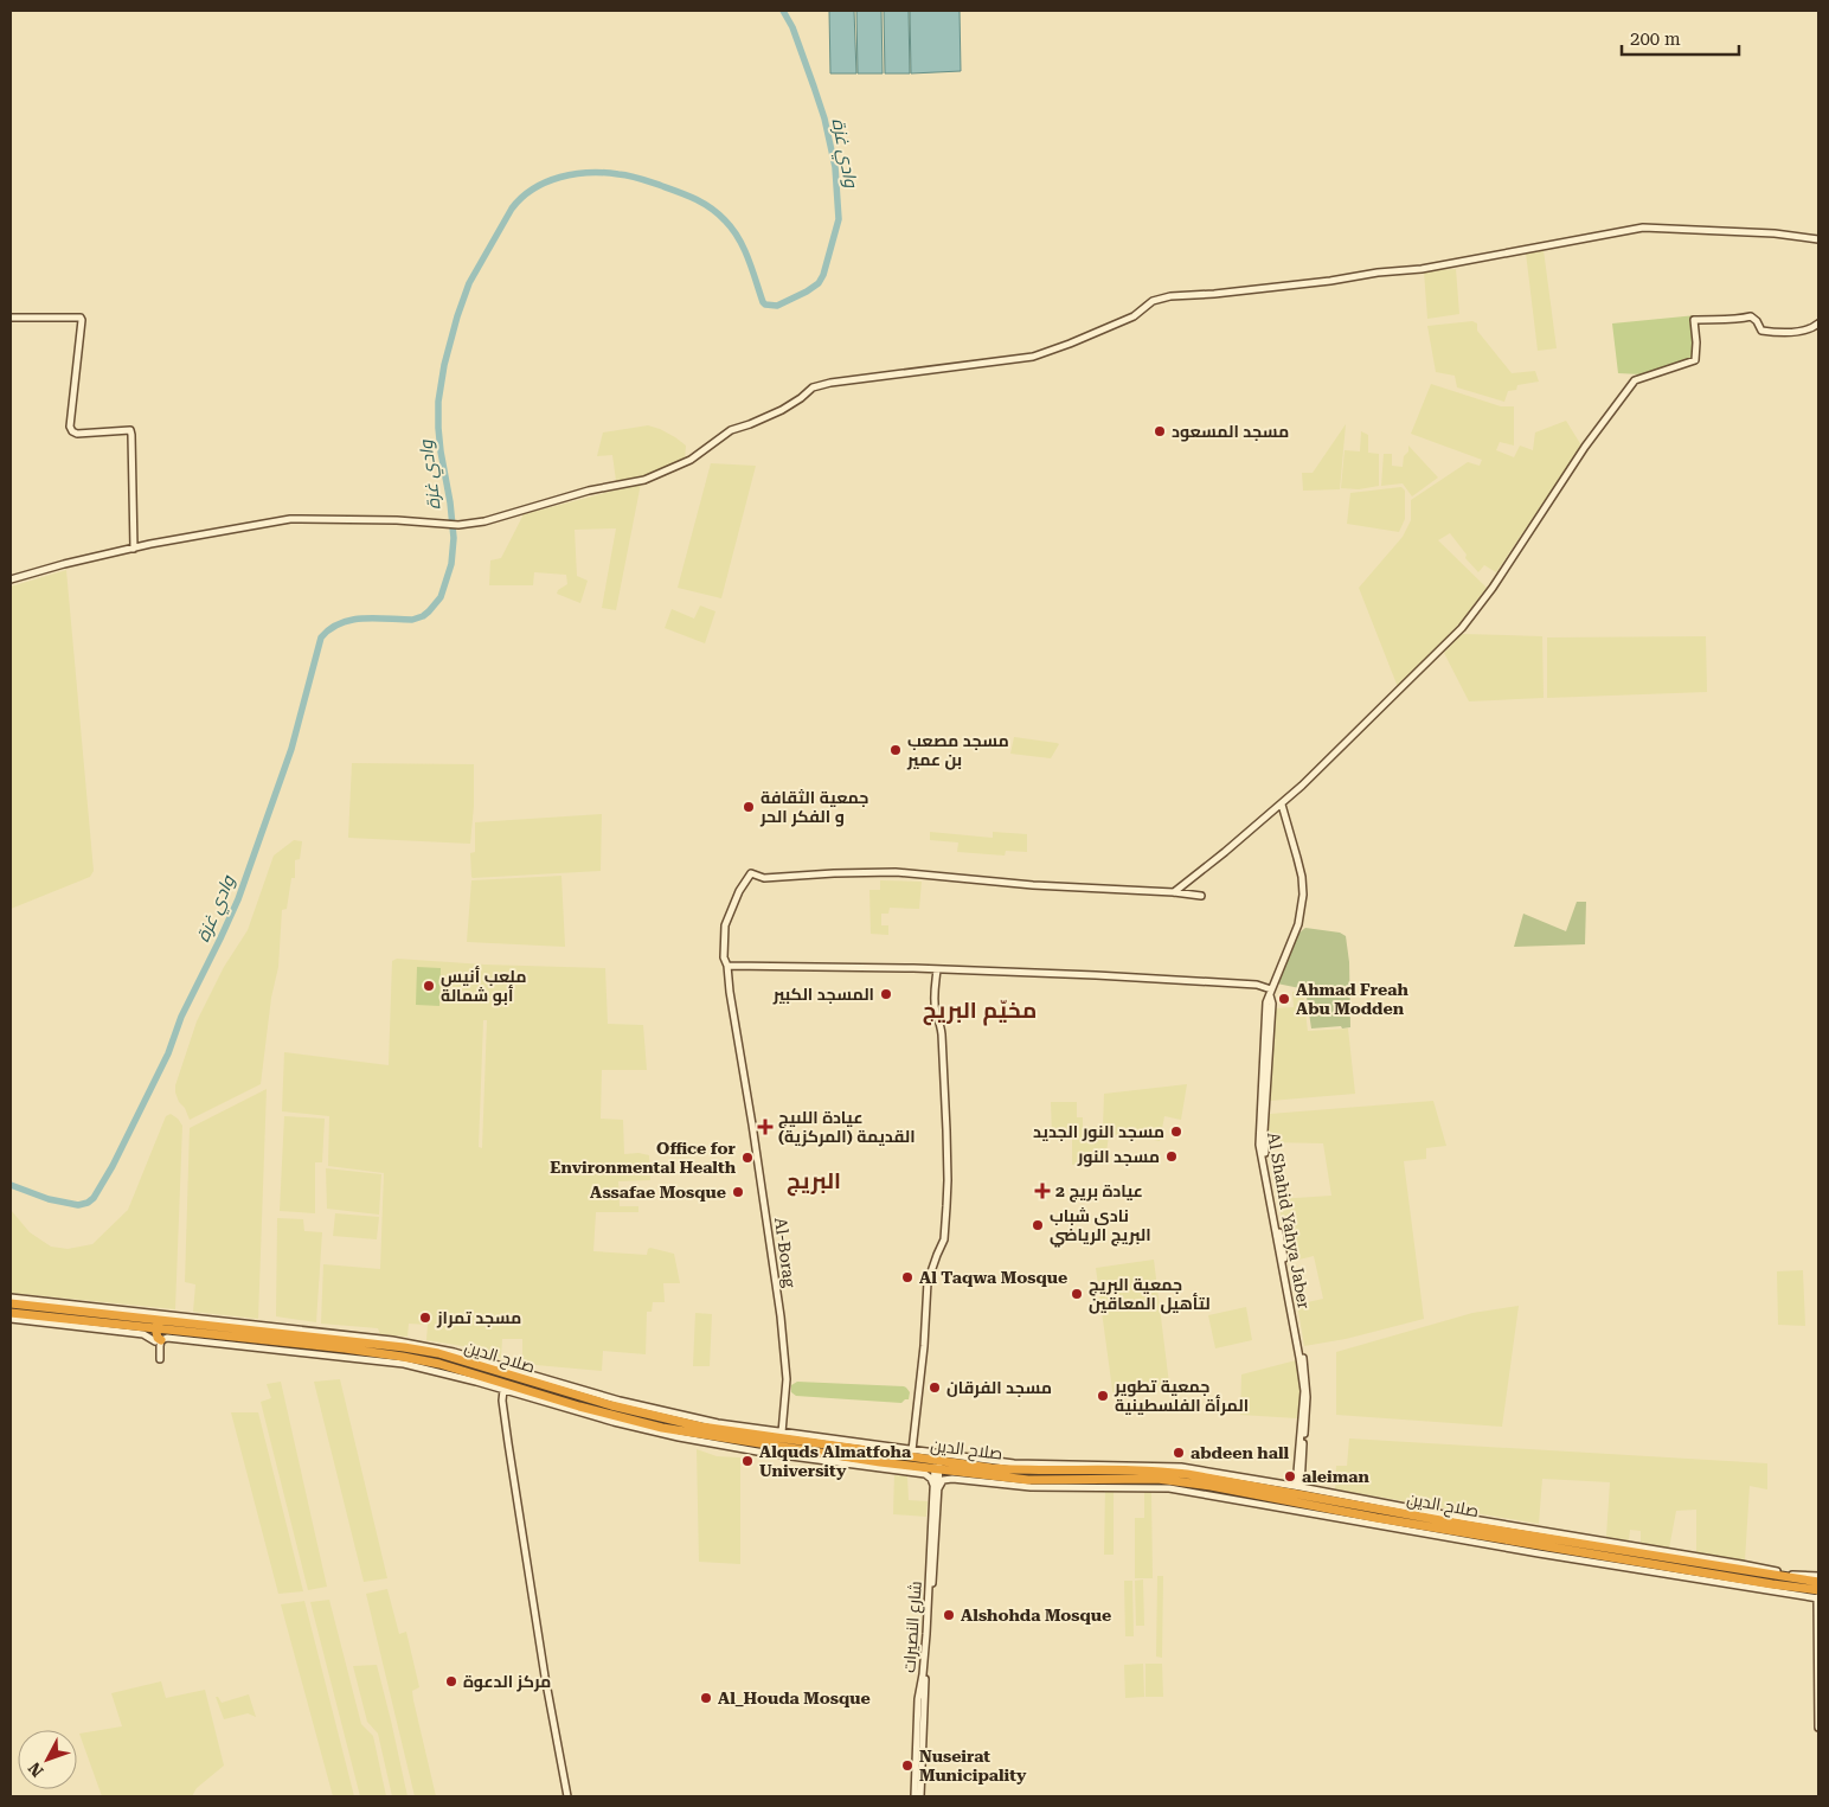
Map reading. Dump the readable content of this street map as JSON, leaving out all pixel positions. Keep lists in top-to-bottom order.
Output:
{
  "streets": {
    "highway": ["صلاح الدين"],
    "street": ["Al Shahid Yahya Jaber", "Al-Borag", "شارع النصيرات"]
  },
  "crossings": [
    ["Al-Borag", "صلاح الدين"],
    ["صلاح الدين", "شارع النصيرات"]
  ],
  "districts": ["مخيّم البريج", "البريج"],
  "water": ["وادي غزة"],
  "places": {
    "other": [
      "مسجد المسعود",
      "مسجد مصعب بن عمير",
      "جمعية الثقافة و الفكر الحر",
      "ملعب أنيس أبو شمالة",
      "المسجد الكبير",
      "Ahmad Freah Abu Modden",
      "مسجد النور الجديد",
      "مسجد النور",
      "Office for Environmental Health",
      "Assafae Mosque",
      "نادي شباب البريج الرياضي",
      "Al Taqwa Mosque",
      "جمعية البريج لتأهيل المعاقين",
      "مسجد تمراز",
      "مسجد الفرقان",
      "جمعية تطوير المرأة الفلسطينية",
      "abdeen hall",
      "Alquds Almatfoha University",
      "aleiman",
      "Alshohda Mosque",
      "مركز الدعوة",
      "Al_Houda Mosque",
      "Nuseirat Municipality"
    ],
    "health": ["عيادة اللىيج القديمة (المركزية)", "عيادة بريج 2"]
  },
  "scale_bar": "200 m",
  "north": "bottom left"
}
